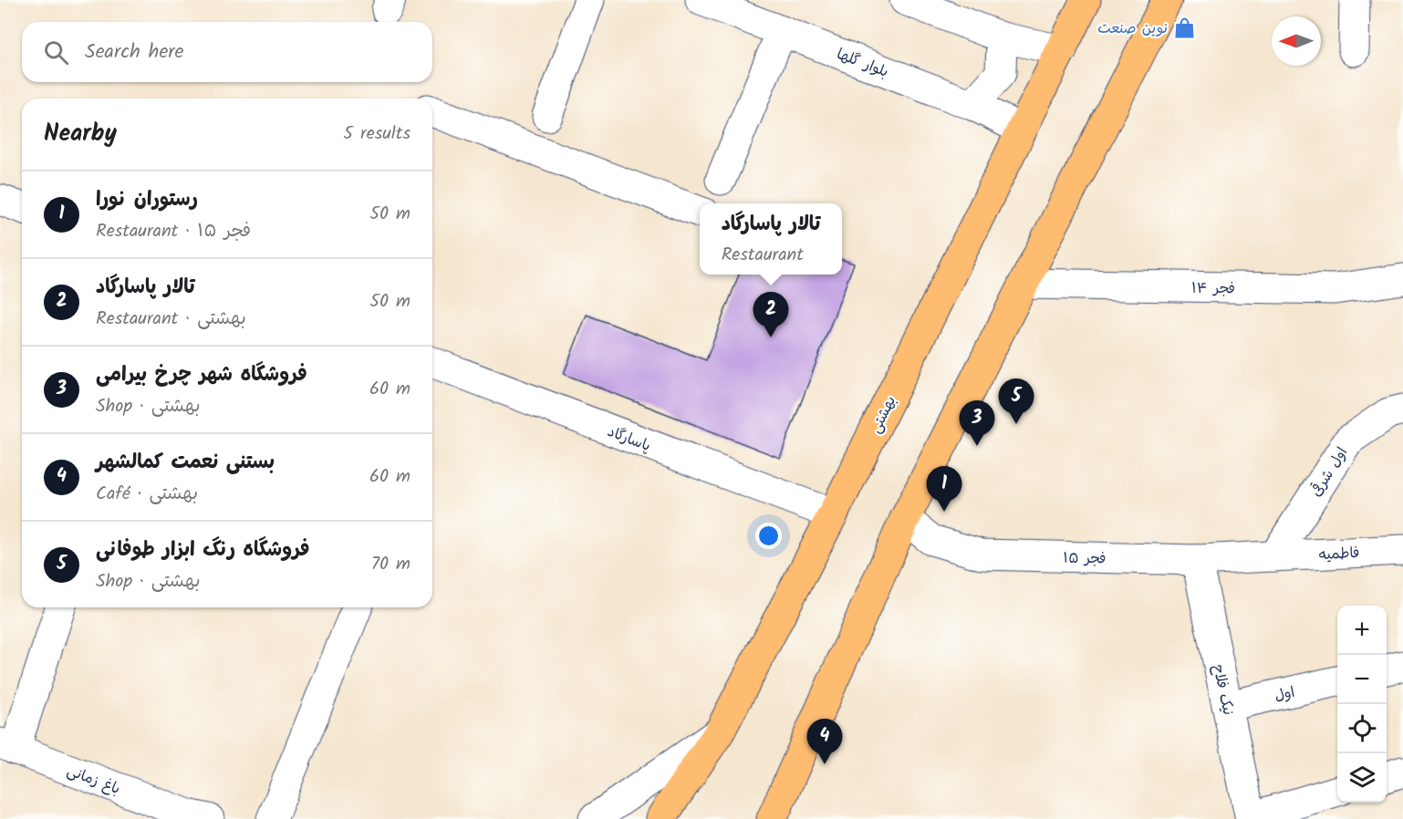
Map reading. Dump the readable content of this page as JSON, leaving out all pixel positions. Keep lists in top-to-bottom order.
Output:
{
  "streets": {
    "highway": ["بهشتی"],
    "street": [
      "بلوار گلها",
      "فجر ۱۴",
      "پاسارگاد",
      "اول شرقی",
      "فاطمیه",
      "فجر ۱۵",
      "نیک فلاح",
      "اول",
      "باغ زمانی"
    ]
  },
  "crossings": [
    ["بلوار گلها", "بهشتی"],
    ["بهشتی", "پاسارگاد"],
    ["اول شرقی", "فاطمیه"],
    ["اول شرقی", "فجر ۱۵"],
    ["فاطمیه", "فجر ۱۵"],
    ["فجر ۱۵", "نیک فلاح"],
    ["نیک فلاح", "اول"]
  ],
  "places": {
    "shop": ["نوین صنعت"]
  },
  "north": "left",
  "page": {
    "search": "Search here",
    "heading": ["Nearby", "5 results"],
    "list": [
      {
        "mark": "1",
        "name": "رستوران نورا",
        "note": "Restaurant · فجر ۱۵",
        "value": "50 m"
      },
      {
        "mark": "2",
        "name": "تالار پاسارگاد",
        "note": "Restaurant · بهشتی",
        "value": "50 m"
      },
      {
        "mark": "3",
        "name": "فروشگاه شهر چرخ بیرامی",
        "note": "Shop · بهشتی",
        "value": "60 m"
      },
      {
        "mark": "4",
        "name": "بستنی نعمت کمالشهر",
        "note": "Café · بهشتی",
        "value": "60 m"
      },
      {
        "mark": "5",
        "name": "فروشگاه رنگ ابزار طوفانی",
        "note": "Shop · بهشتی",
        "value": "70 m"
      }
    ],
    "popup": ["تالار پاسارگاد", "Restaurant"],
    "pins": [
      "2",
      "5",
      "3",
      "1",
      "4"
    ],
    "map_buttons": ["+", "−"]
  }
}
